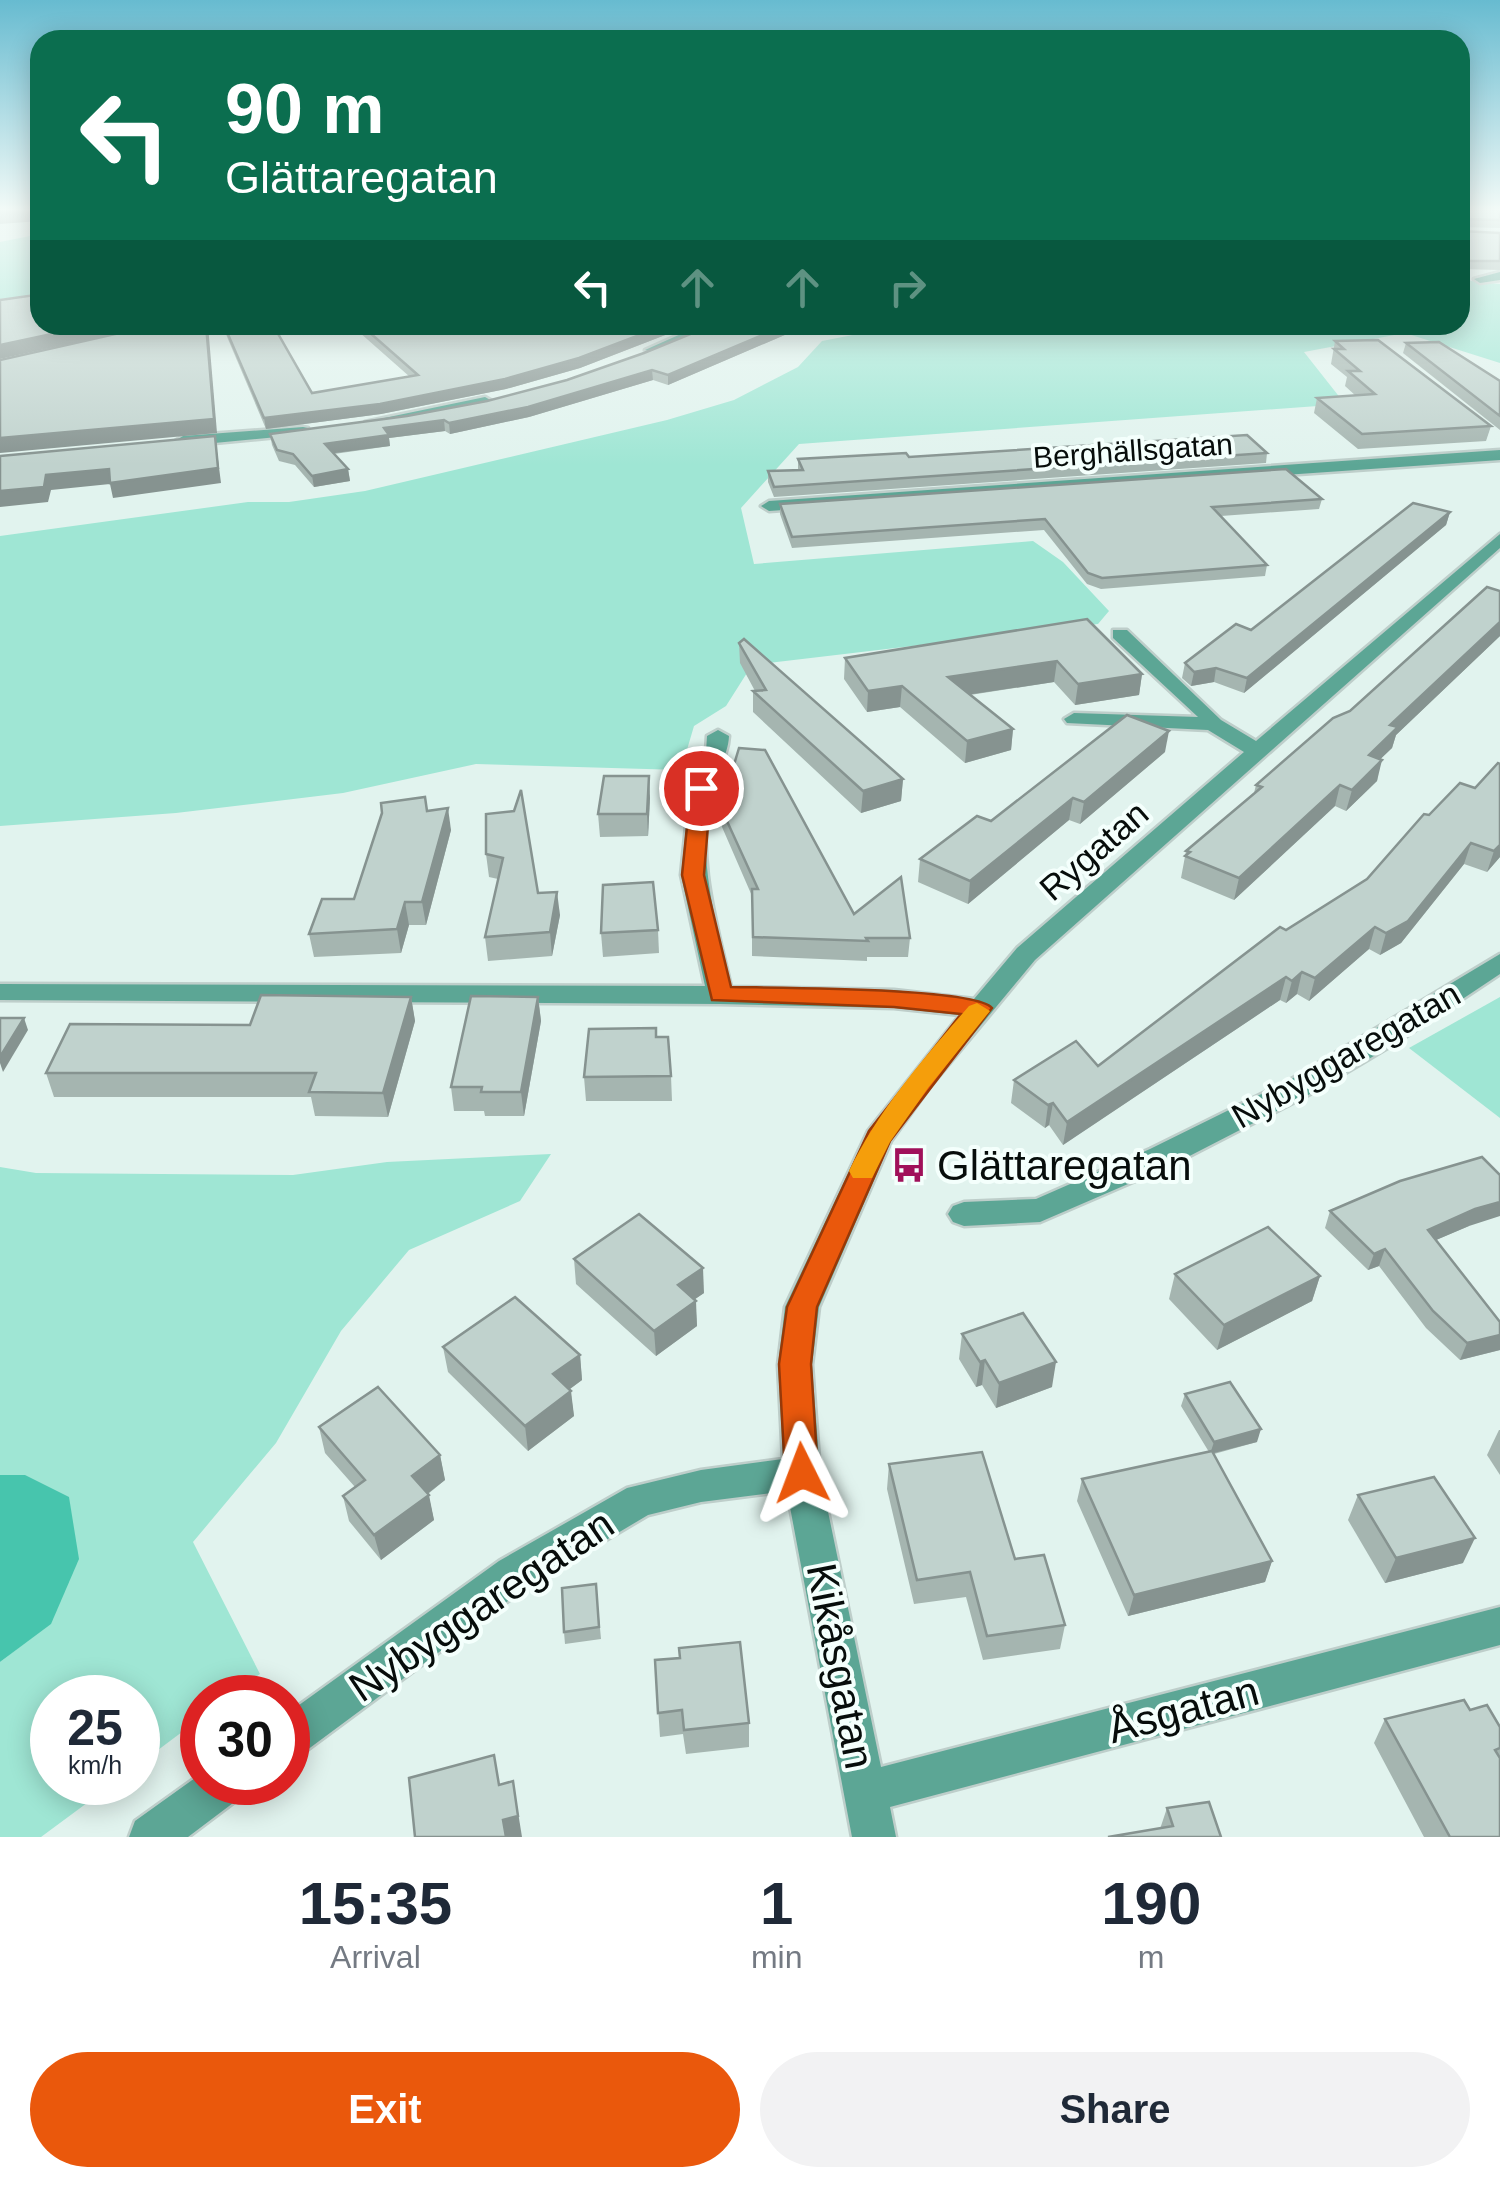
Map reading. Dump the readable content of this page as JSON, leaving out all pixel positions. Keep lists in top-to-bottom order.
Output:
{
  "streets": {
    "street": [
      "Berghällsgatan",
      "Rygatan",
      "Nybyggaregatan",
      "Kikåsgatan",
      "Åsgatan"
    ]
  },
  "crossings": [
    ["Rygatan", "Kikåsgatan"],
    ["Nybyggaregatan", "Kikåsgatan"],
    ["Kikåsgatan", "Åsgatan"]
  ],
  "places": {
    "bus stop": ["Glättaregatan"]
  },
  "page": {
    "turn": ["90 m", "Glättaregatan"],
    "speed": "25 km/h",
    "limit": "30",
    "eta": [
      "15:35",
      "Arrival",
      "1",
      "min",
      "190",
      "m"
    ],
    "buttons": ["Exit", "Share"]
  }
}
